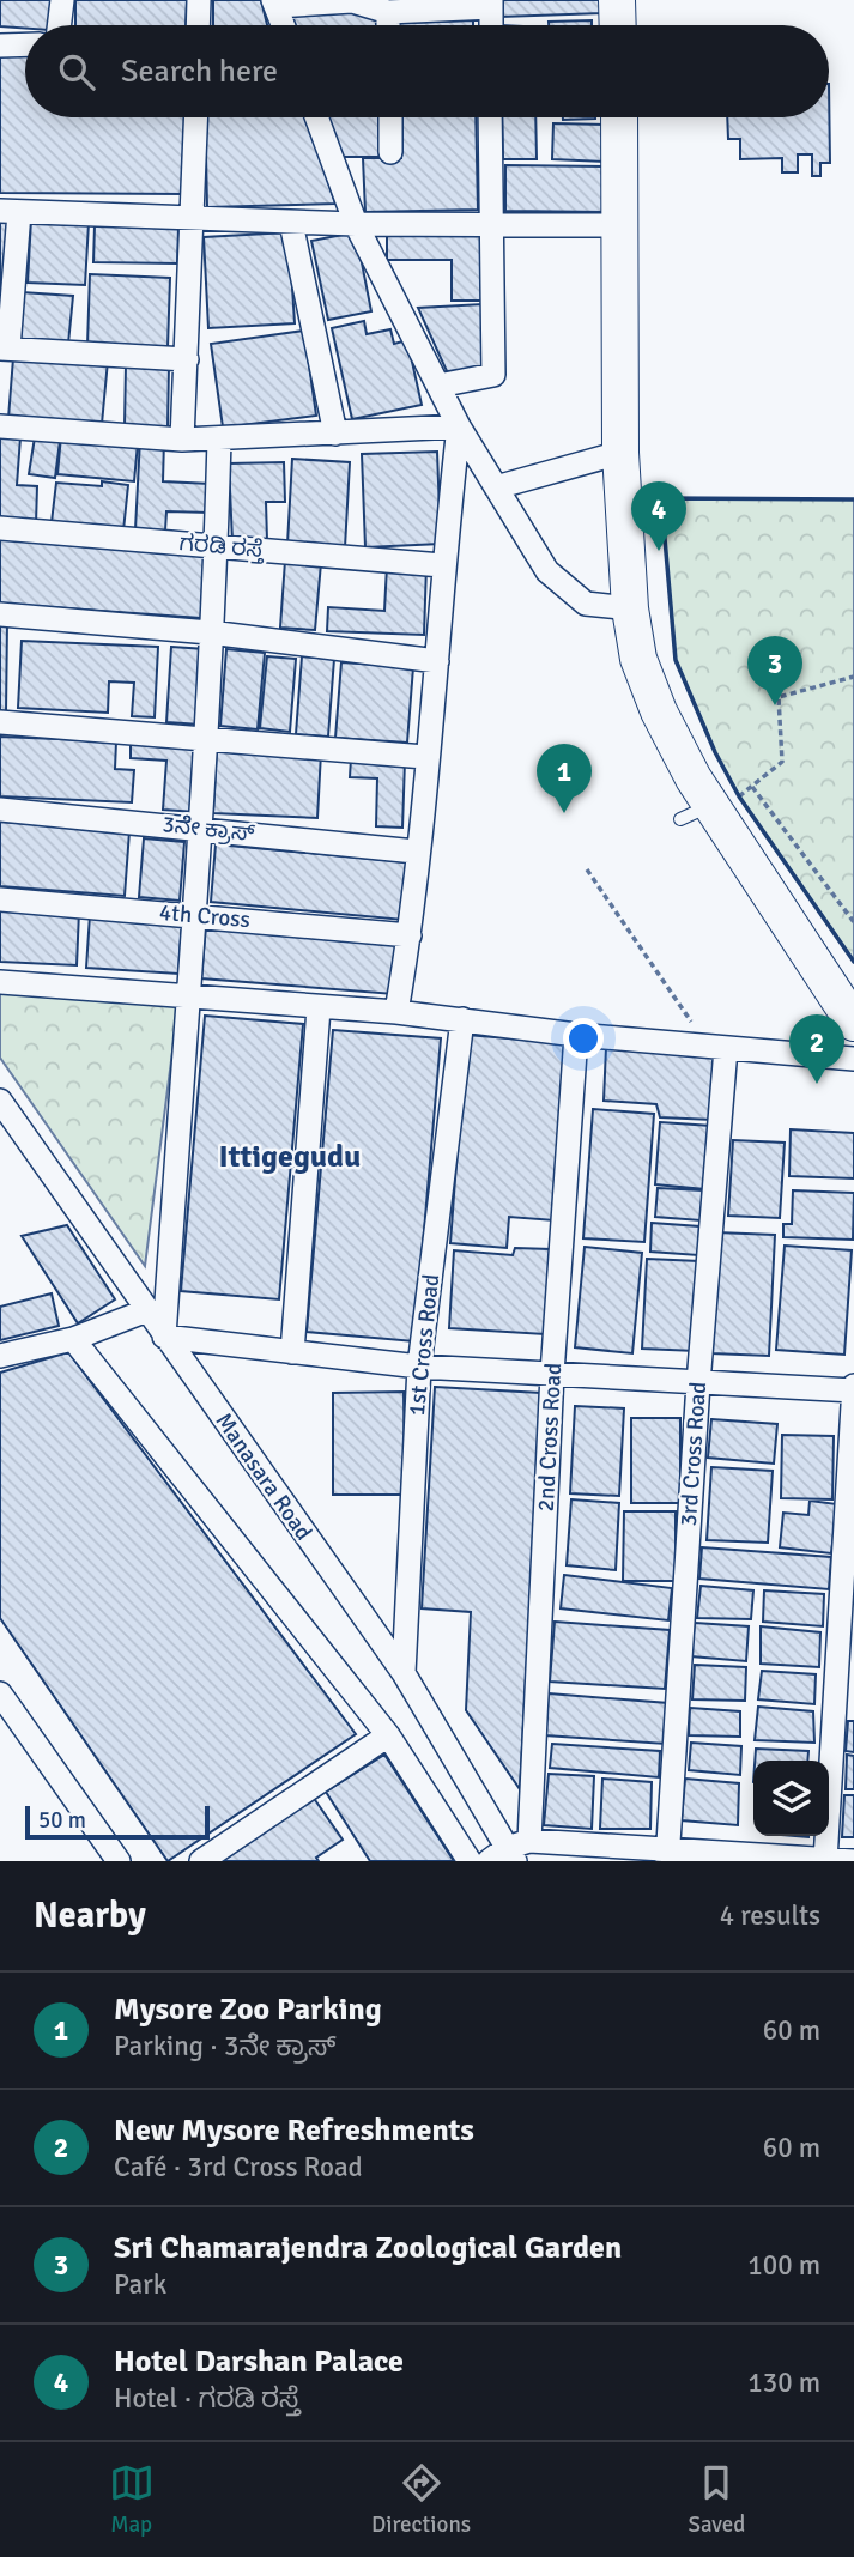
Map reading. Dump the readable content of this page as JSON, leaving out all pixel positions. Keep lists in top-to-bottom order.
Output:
{
  "streets": {
    "street": [
      "ಗರಡಿ ರಸ್ತೆ",
      "3ನೆೇ ಕ್ರಾಸ್",
      "4th Cross",
      "1st Cross Road",
      "2nd Cross Road",
      "3rd Cross Road",
      "Manasara Road"
    ]
  },
  "crossings": [
    ["1st Cross Road", "Manasara Road"],
    ["2nd Cross Road", "Manasara Road"]
  ],
  "districts": ["Ittigegudu"],
  "scale_bar": "50 m",
  "page": {
    "search": "Search here",
    "pins": [
      "4",
      "3",
      "1",
      "2"
    ],
    "scale": "50 m",
    "heading": ["Nearby", "4 results"],
    "list": [
      {
        "mark": "1",
        "name": "Mysore Zoo Parking",
        "note": "Parking · 3ನೆೇ ಕ್ರಾಸ್",
        "value": "60 m"
      },
      {
        "mark": "2",
        "name": "New Mysore Refreshments",
        "note": "Café · 3rd Cross Road",
        "value": "60 m"
      },
      {
        "mark": "3",
        "name": "Sri Chamarajendra Zoological Garden",
        "note": "Park",
        "value": "100 m"
      },
      {
        "mark": "4",
        "name": "Hotel Darshan Palace",
        "note": "Hotel · ಗರಡಿ ರಸ್ತೆ",
        "value": "130 m"
      }
    ],
    "nav": ["Map", "Directions", "Saved"]
  }
}
